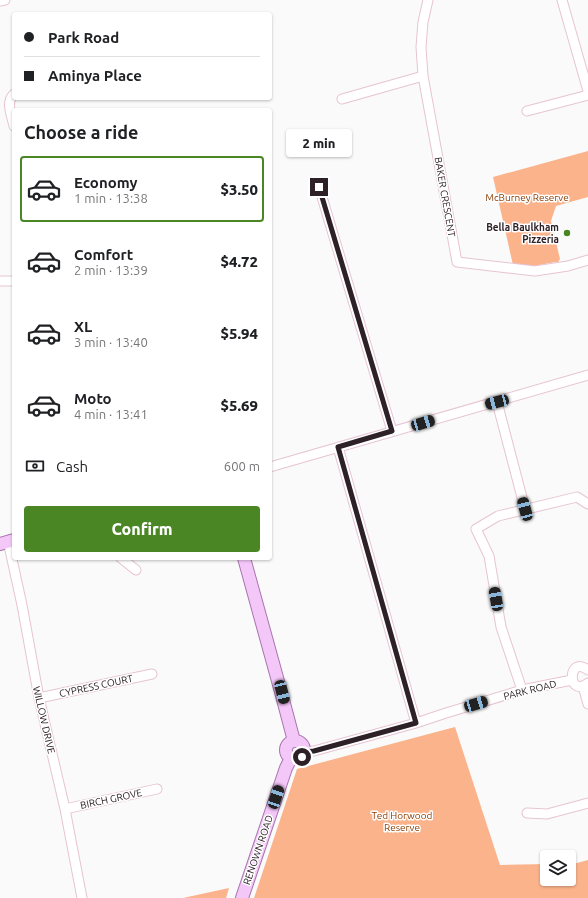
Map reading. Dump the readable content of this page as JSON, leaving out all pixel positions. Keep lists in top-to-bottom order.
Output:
{
  "streets": {
    "main road": ["RENOWN ROAD"],
    "street": [
      "BAKER CRESCENT",
      "CYPRESS COURT",
      "PARK ROAD",
      "WILLOW DRIVE",
      "BIRCH GROVE"
    ]
  },
  "crossings": [
    ["CYPRESS COURT", "WILLOW DRIVE"],
    ["PARK ROAD", "RENOWN ROAD"],
    ["WILLOW DRIVE", "BIRCH GROVE"]
  ],
  "parks": ["McBurney Reserve", "Ted Horwood Reserve"],
  "places": ["Bella Baulkham Pizzeria"],
  "page": {
    "banner": ["Park Road", "Aminya Place"],
    "heading": "Choose a ride",
    "bubble": "2 min",
    "list": [
      {
        "name": "Economy",
        "note": "1 min · 13:38",
        "value": "$3.50"
      },
      {
        "name": "Comfort",
        "note": "2 min · 13:39",
        "value": "$4.72"
      },
      {
        "name": "XL",
        "note": "3 min · 13:40",
        "value": "$5.94"
      },
      {
        "name": "Moto",
        "note": "4 min · 13:41",
        "value": "$5.69"
      }
    ],
    "pay": ["Cash", "600 m"],
    "buttons": "Confirm"
  }
}
